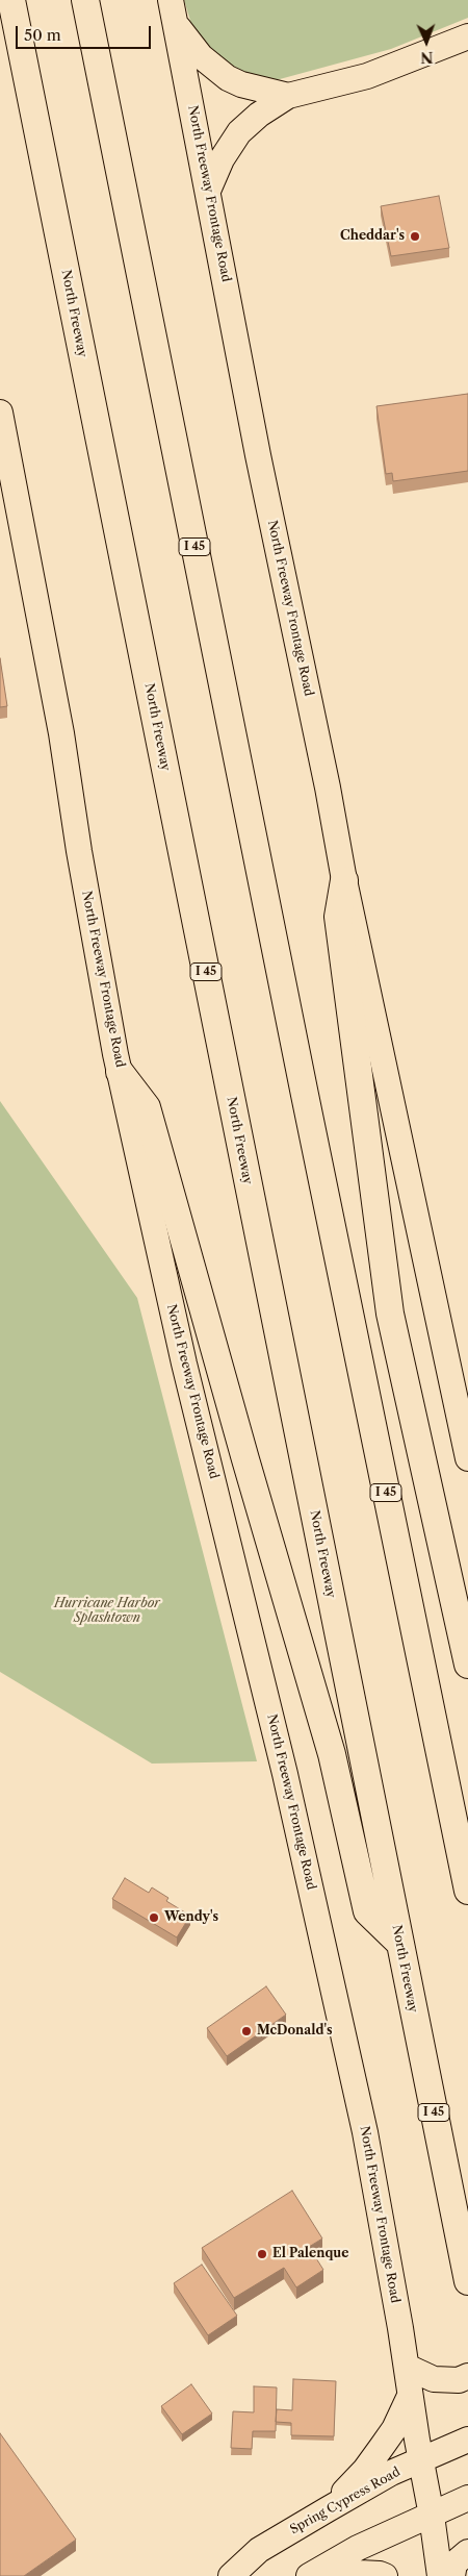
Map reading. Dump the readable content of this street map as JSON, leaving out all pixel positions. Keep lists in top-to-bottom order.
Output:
{
  "streets": {
    "highway": ["North Freeway", "I 45"],
    "main road": ["North Freeway Frontage Road", "Spring Cypress Road"]
  },
  "crossings": [
    ["North Freeway Frontage Road", "Spring Cypress Road"]
  ],
  "parks": ["Hurricane Harbor Splashtown"],
  "places": [
    "Cheddar's",
    "Wendy's",
    "McDonald's",
    "El Palenque"
  ],
  "scale_bar": "50 m",
  "north": "bottom"
}
